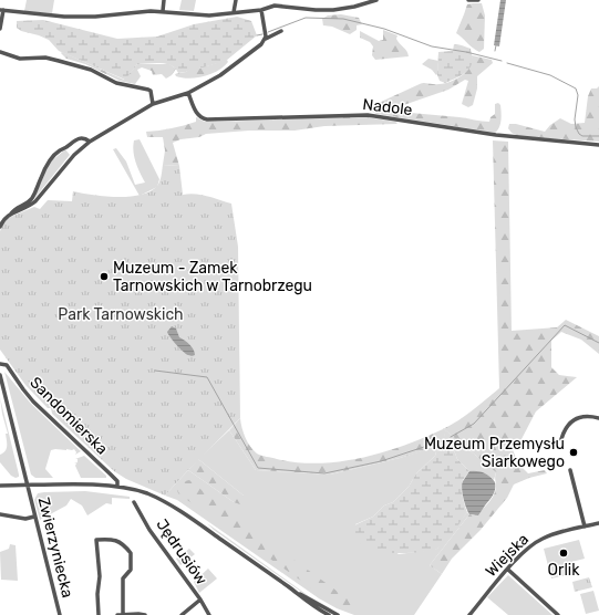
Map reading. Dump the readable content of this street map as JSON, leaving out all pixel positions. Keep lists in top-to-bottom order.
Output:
{
  "streets": {
    "street": [
      "Nadole",
      "Sandomierska",
      "Zwierzyniecka",
      "Jędrusiów",
      "Wiejska"
    ]
  },
  "parks": ["Park Tarnowskich"],
  "places": ["Muzeum - Zamek Tarnowskich w Tarnobrzegu", "Muzeum Przemysłu Siarkowego", "Orlik"]
}
